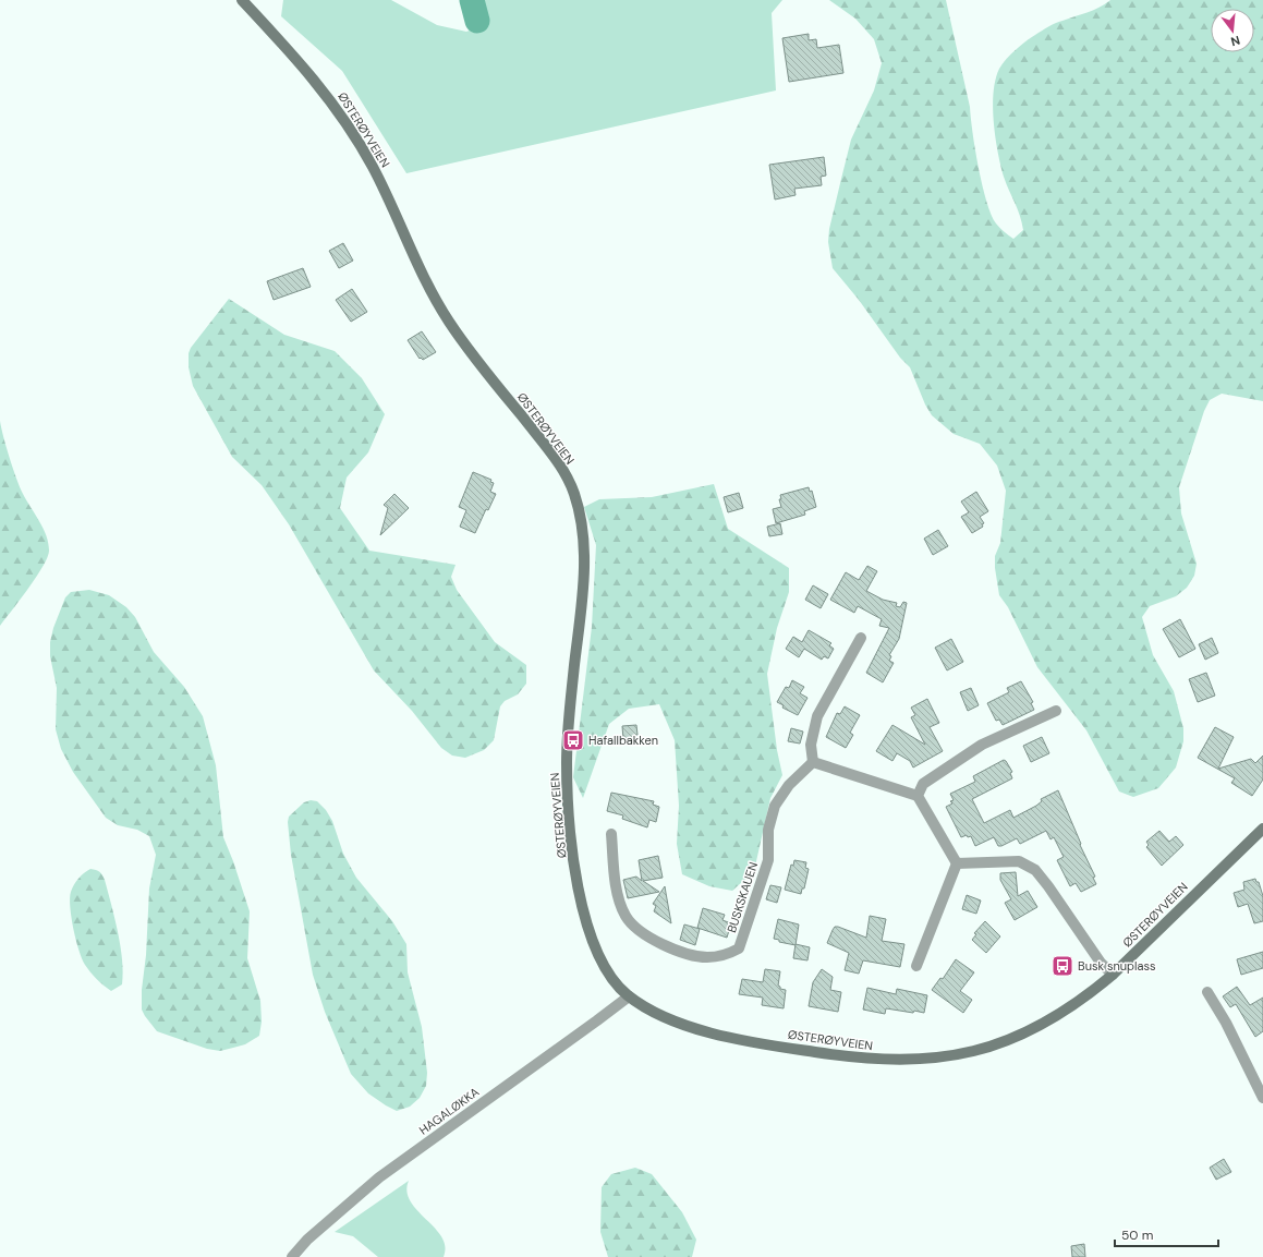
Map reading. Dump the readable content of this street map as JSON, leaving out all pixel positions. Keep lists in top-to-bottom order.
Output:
{
  "streets": {
    "main road": ["ØSTERØYVEIEN"],
    "street": ["BUSKSKAUEN", "HAGALØKKA"]
  },
  "crossings": [
    ["ØSTERØYVEIEN", "HAGALØKKA"]
  ],
  "places": {
    "bus stop": ["Hafallbakken", "Busk snuplass"]
  },
  "scale_bar": "50 m",
  "north": "bottom"
}
